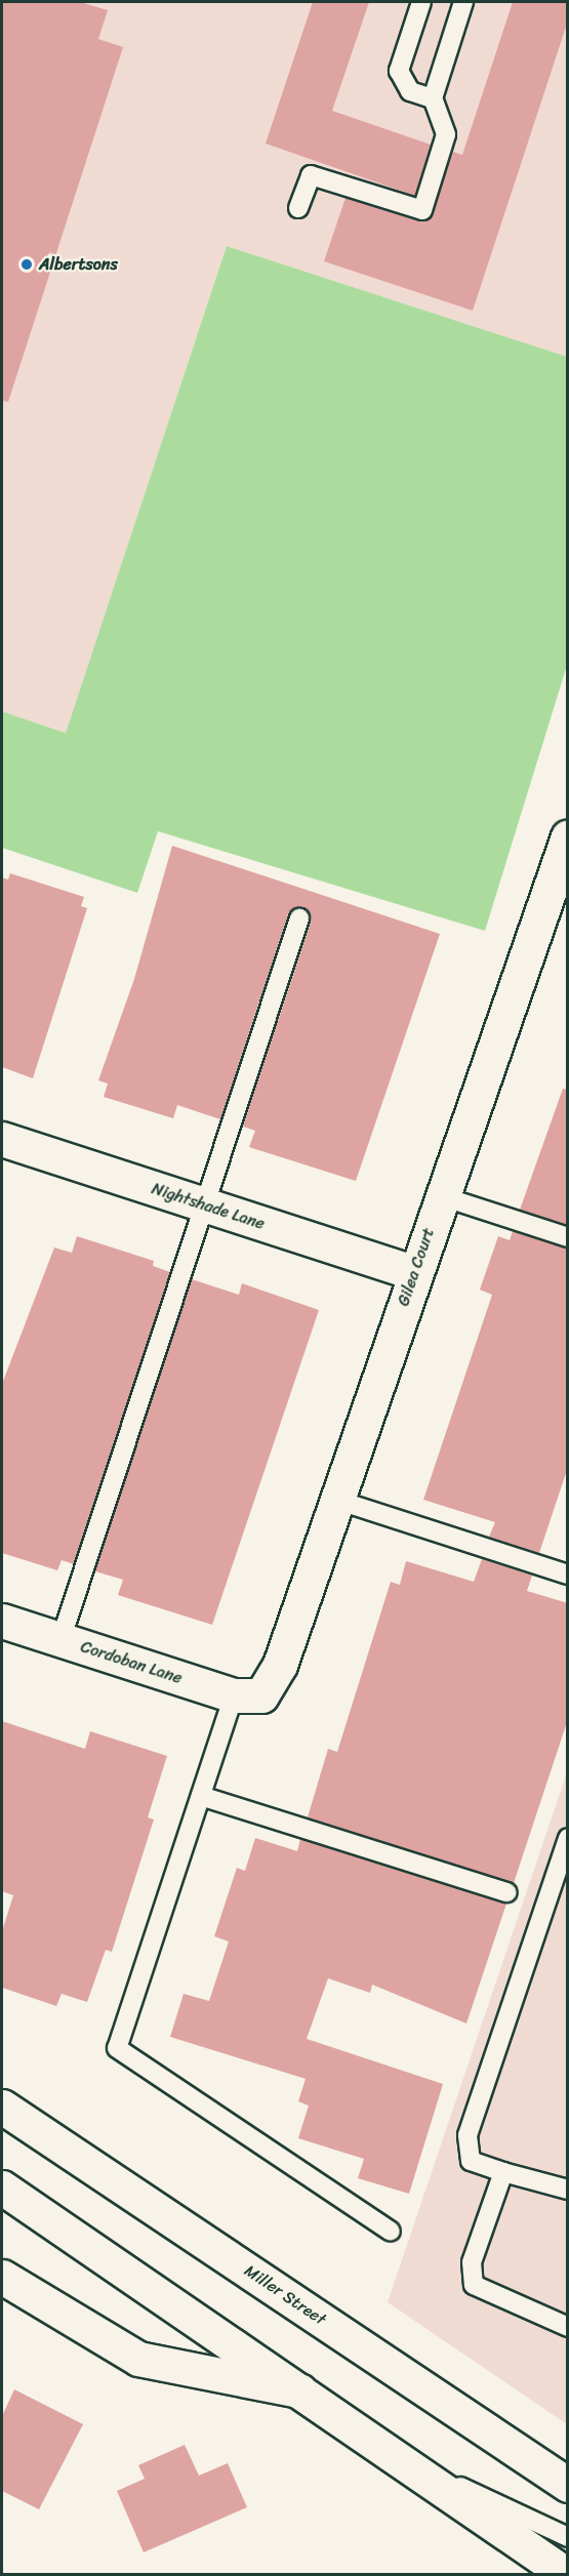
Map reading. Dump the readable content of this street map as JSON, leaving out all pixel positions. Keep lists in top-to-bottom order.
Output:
{
  "streets": {
    "street": [
      "Nightshade Lane",
      "Gilea Court",
      "Cordoban Lane",
      "Miller Street"
    ]
  },
  "crossings": [
    ["Nightshade Lane", "Gilea Court"],
    ["Gilea Court", "Cordoban Lane"]
  ],
  "places": ["Albertsons"]
}
